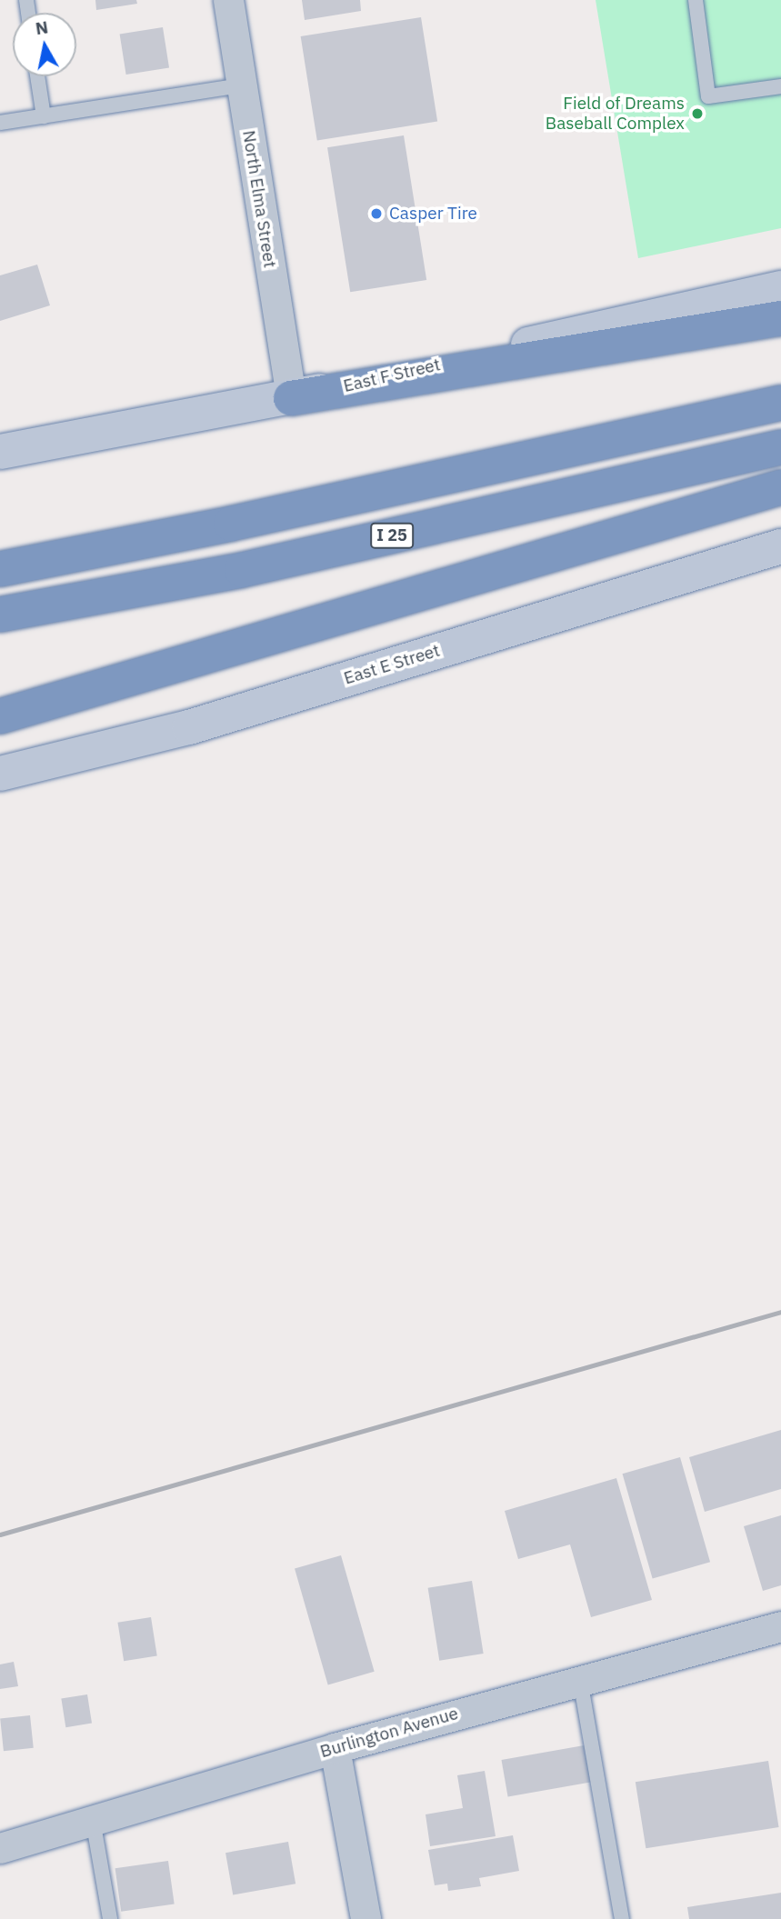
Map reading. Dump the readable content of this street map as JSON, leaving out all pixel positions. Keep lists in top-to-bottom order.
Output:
{
  "streets": {
    "highway": ["I 25"],
    "main road": ["East F Street", "East E Street"],
    "street": ["North Elma Street", "Burlington Avenue"]
  },
  "crossings": [
    ["North Elma Street", "East F Street"]
  ],
  "places": ["Field of Dreams Baseball Complex", "Casper Tire"],
  "north": "top"
}
